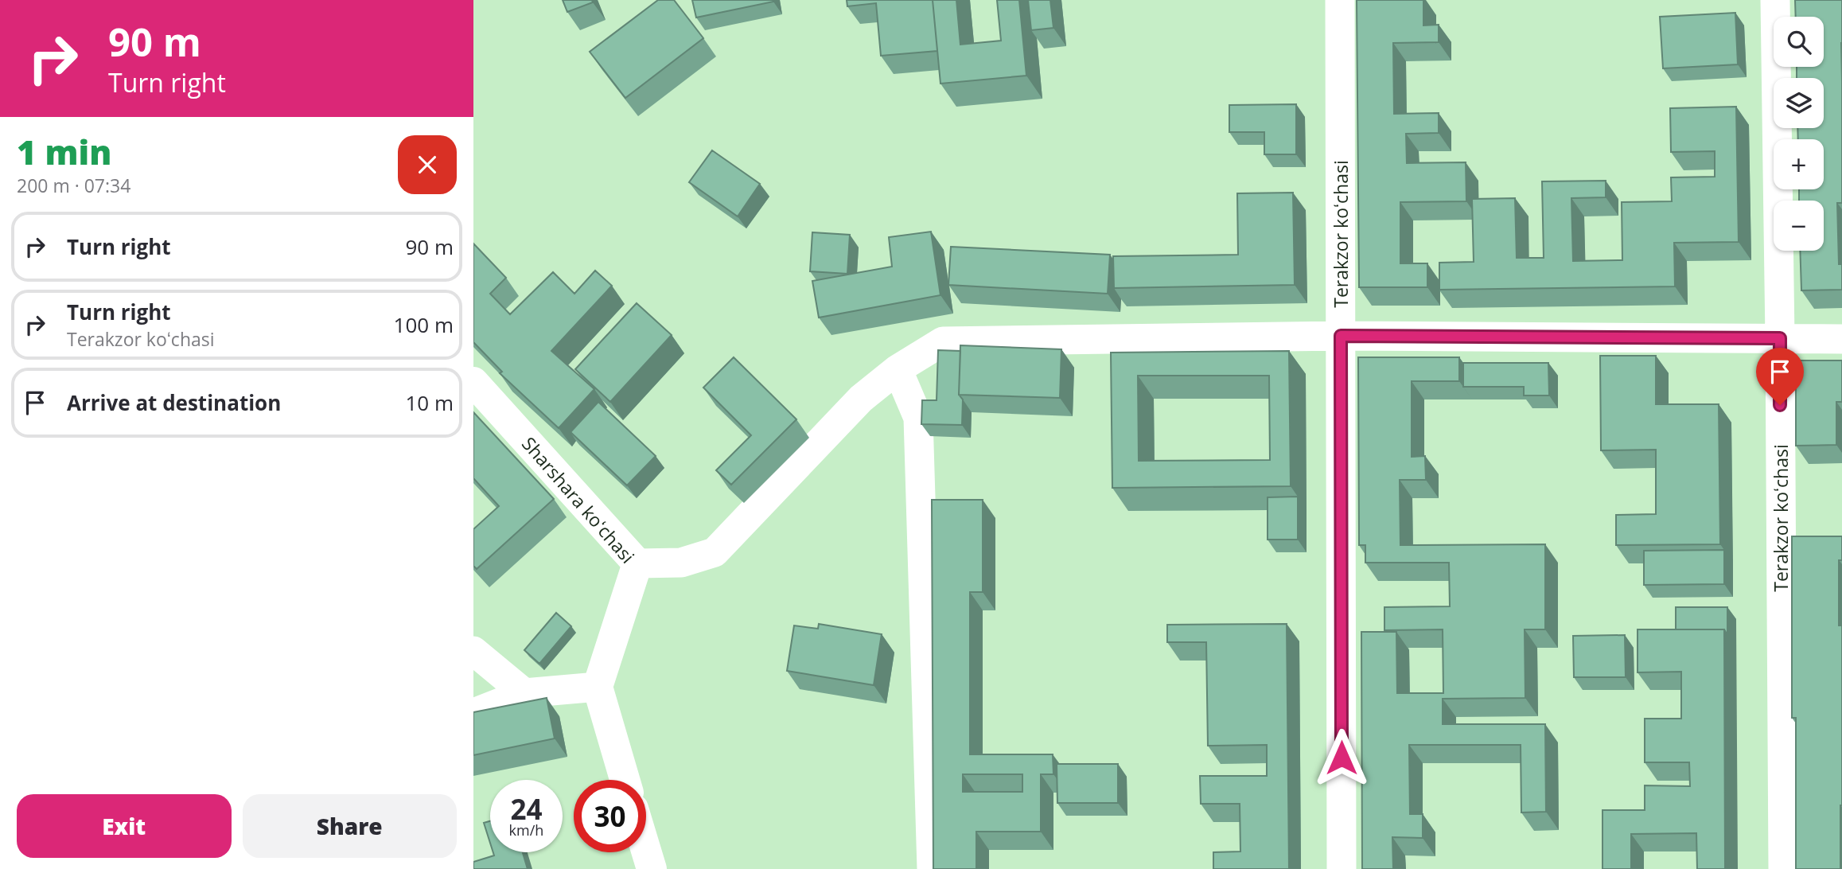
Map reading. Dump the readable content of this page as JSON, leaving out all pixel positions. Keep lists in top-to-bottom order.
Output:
{
  "streets": {
    "street": ["Terakzor koʻchasi", "Sharshara koʻchasi"]
  },
  "page": {
    "turn": ["90 m", "Turn right"],
    "map_buttons": ["+", "−"],
    "heading": ["1 min", "200 m · 07:34"],
    "list": [
      {
        "name": "Turn right",
        "value": "90 m"
      },
      {
        "name": "Turn right",
        "note": "Terakzor koʻchasi",
        "value": "100 m"
      },
      {
        "name": "Arrive at destination",
        "value": "10 m"
      }
    ],
    "speed": "24 km/h",
    "limit": "30",
    "buttons": ["Exit", "Share"]
  }
}
